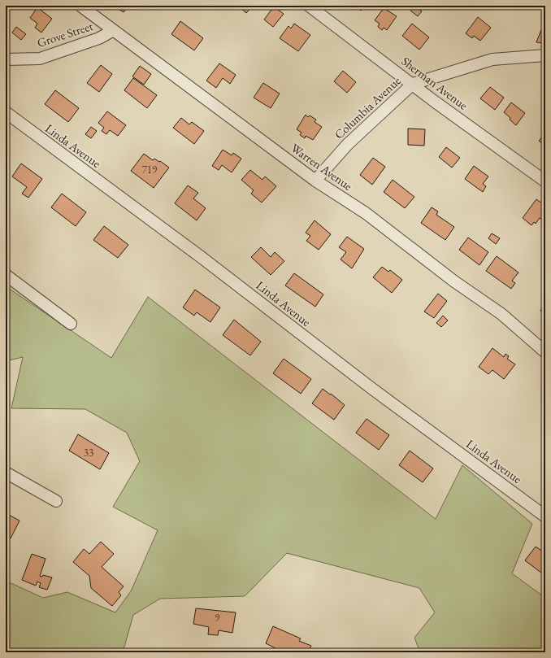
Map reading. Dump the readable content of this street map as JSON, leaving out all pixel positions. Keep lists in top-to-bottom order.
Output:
{
  "streets": {
    "street": [
      "Grove Street",
      "Sherman Avenue",
      "Columbia Avenue",
      "Linda Avenue",
      "Warren Avenue"
    ]
  },
  "crossings": [
    ["Grove Street", "Warren Avenue"],
    ["Sherman Avenue", "Columbia Avenue"],
    ["Columbia Avenue", "Warren Avenue"]
  ],
  "house_numbers": ["719", "33", "9"]
}
